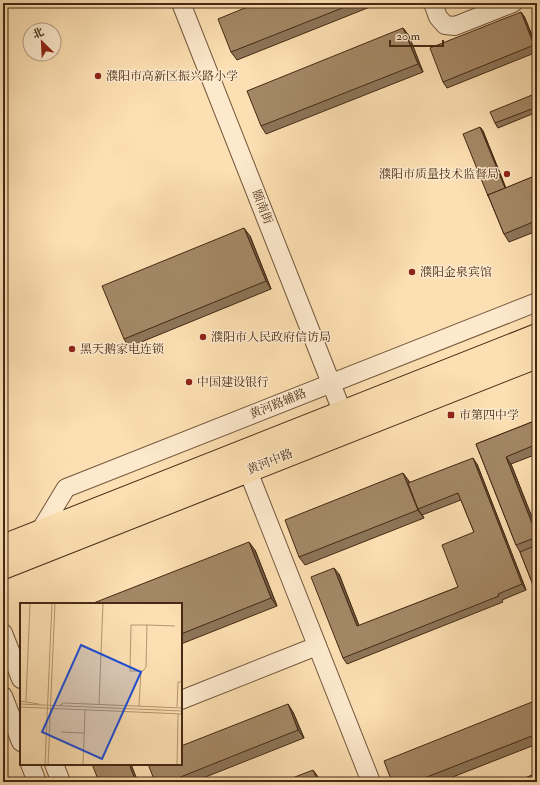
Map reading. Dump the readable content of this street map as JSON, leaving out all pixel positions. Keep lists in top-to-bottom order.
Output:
{
  "streets": {
    "main road": ["黄河中路"],
    "street": ["颐南街", "黄河路辅路"]
  },
  "crossings": [
    ["颐南街", "黄河路辅路"],
    ["颐南街", "黄河中路"],
    ["黄河路辅路", "黄河中路"]
  ],
  "places": {
    "other": [
      "濮阳市高新区振兴路小学",
      "濮阳市质量技术监督局",
      "濮阳金泉宾馆",
      "濮阳市人民政府信访局",
      "黑天鹅家电连锁",
      "中国建设银行"
    ],
    "transit": ["市第四中学"]
  },
  "scale_bar": "20 m",
  "north": "top left"
}
